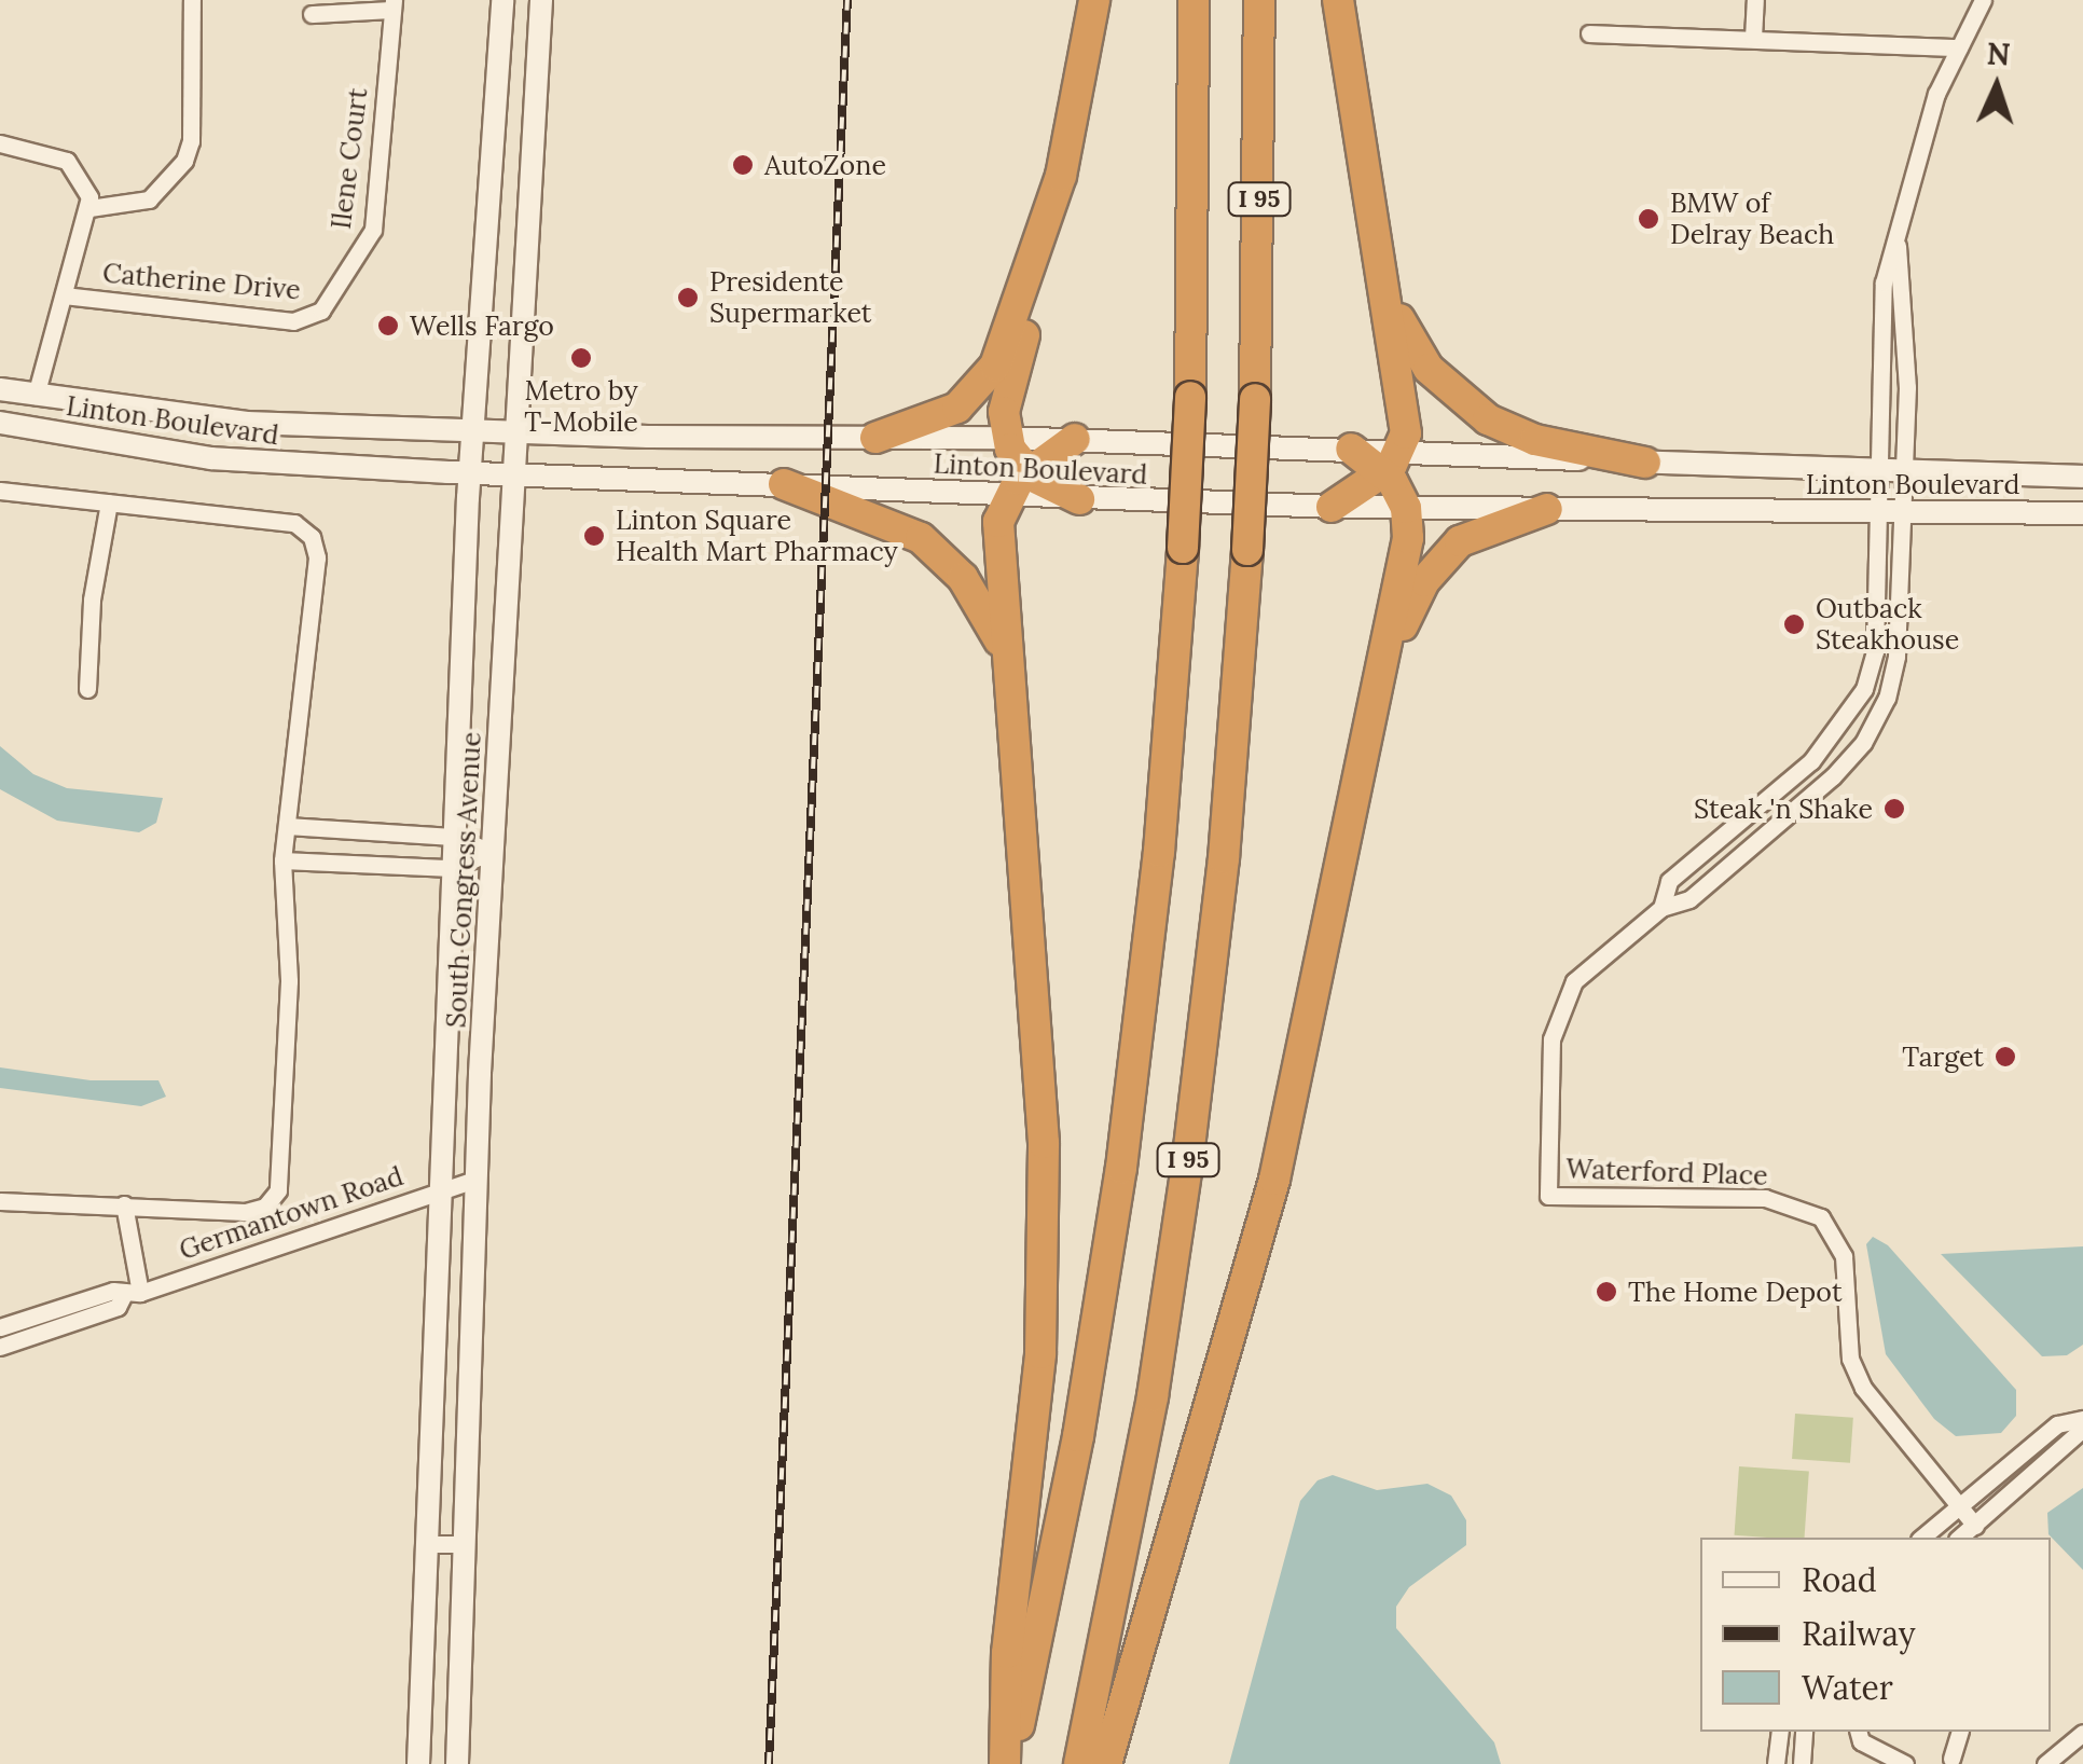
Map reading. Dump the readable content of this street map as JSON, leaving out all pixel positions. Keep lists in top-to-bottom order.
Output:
{
  "streets": {
    "highway": ["I 95"],
    "main road": ["Linton Boulevard", "South Congress Avenue"],
    "street": [
      "Ilene Court",
      "Catherine Drive",
      "Waterford Place",
      "Germantown Road"
    ]
  },
  "crossings": [
    ["Ilene Court", "Catherine Drive"],
    ["Catherine Drive", "Linton Boulevard"],
    ["Linton Boulevard", "South Congress Avenue"],
    ["Linton Boulevard", "Waterford Place"],
    ["South Congress Avenue", "Germantown Road"]
  ],
  "places": [
    "AutoZone",
    "BMW of Delray Beach",
    "Presidente Supermarket",
    "Wells Fargo",
    "Metro by T-Mobile",
    "Linton Square Health Mart Pharmacy",
    "Outback Steakhouse",
    "Steak 'n Shake",
    "Target",
    "The Home Depot"
  ],
  "legend": ["Road", "Railway", "Water"],
  "north": "top"
}
